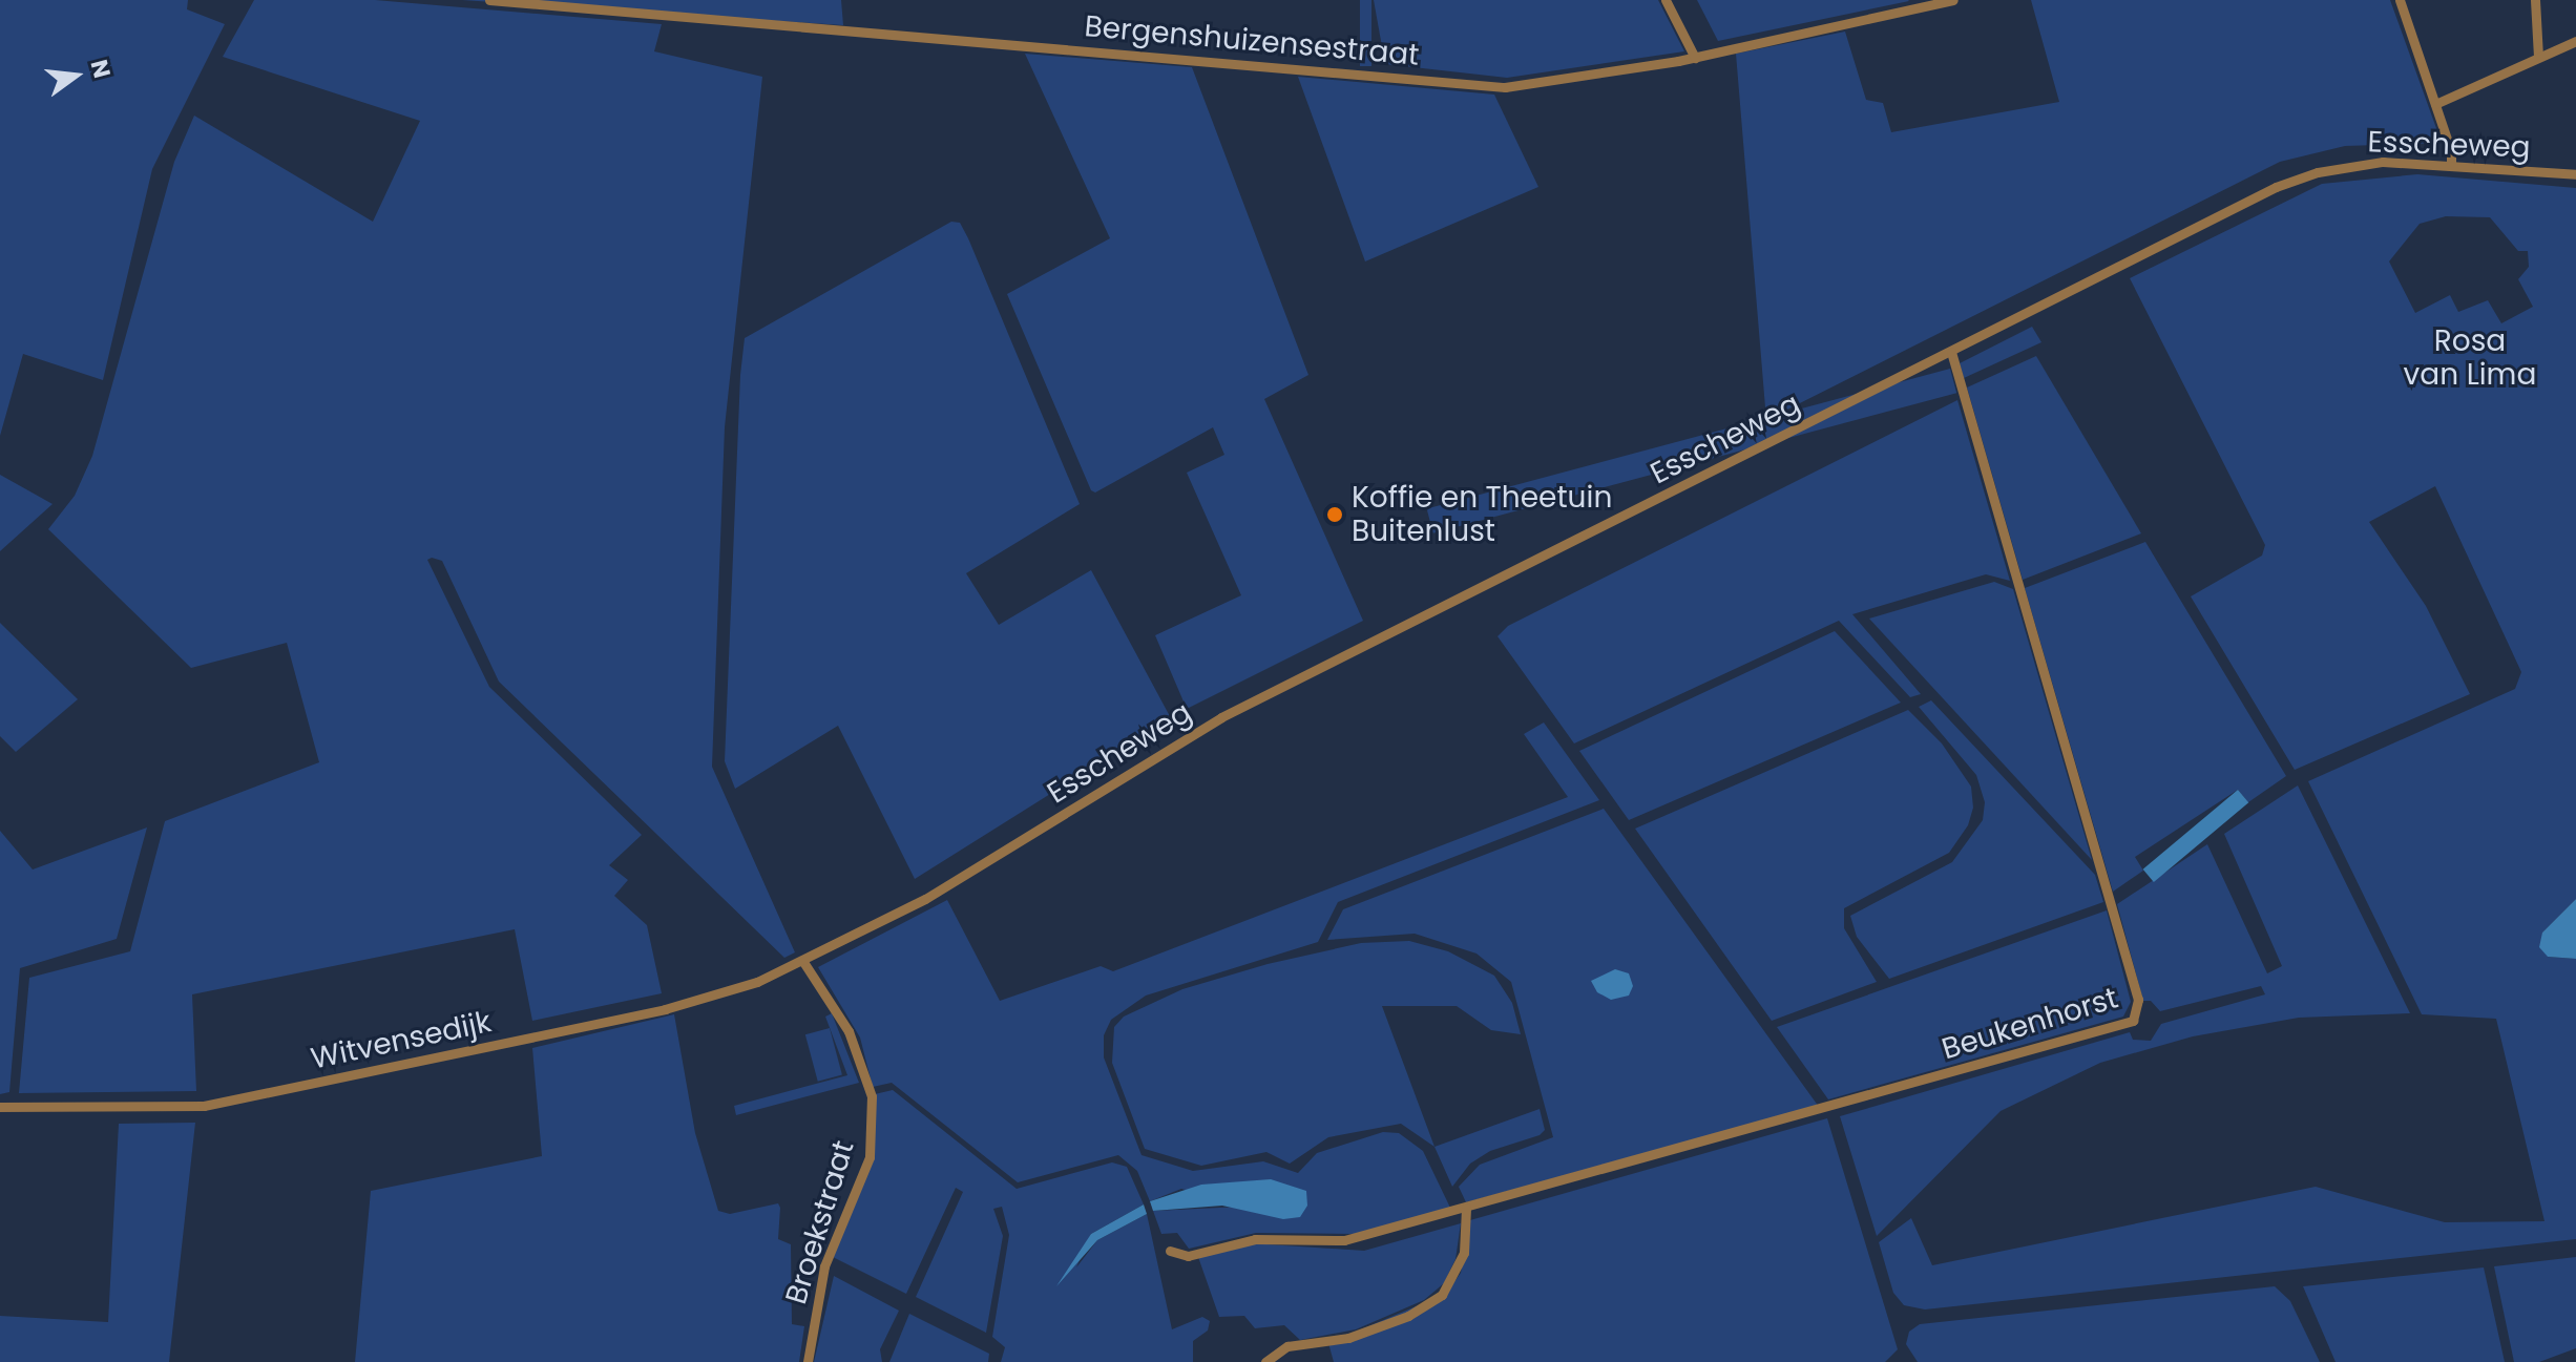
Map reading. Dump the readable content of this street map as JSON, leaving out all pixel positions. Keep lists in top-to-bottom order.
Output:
{
  "streets": {
    "street": [
      "Bergenshuizensestraat",
      "Esscheweg",
      "Beukenhorst",
      "Witvensedijk",
      "Broekstraat"
    ]
  },
  "crossings": [
    ["Esscheweg", "Beukenhorst"],
    ["Esscheweg", "Witvensedijk"],
    ["Esscheweg", "Broekstraat"],
    ["Witvensedijk", "Broekstraat"]
  ],
  "parks": ["Rosa van Lima"],
  "places": ["Koffie en Theetuin Buitenlust"],
  "north": "right"
}
